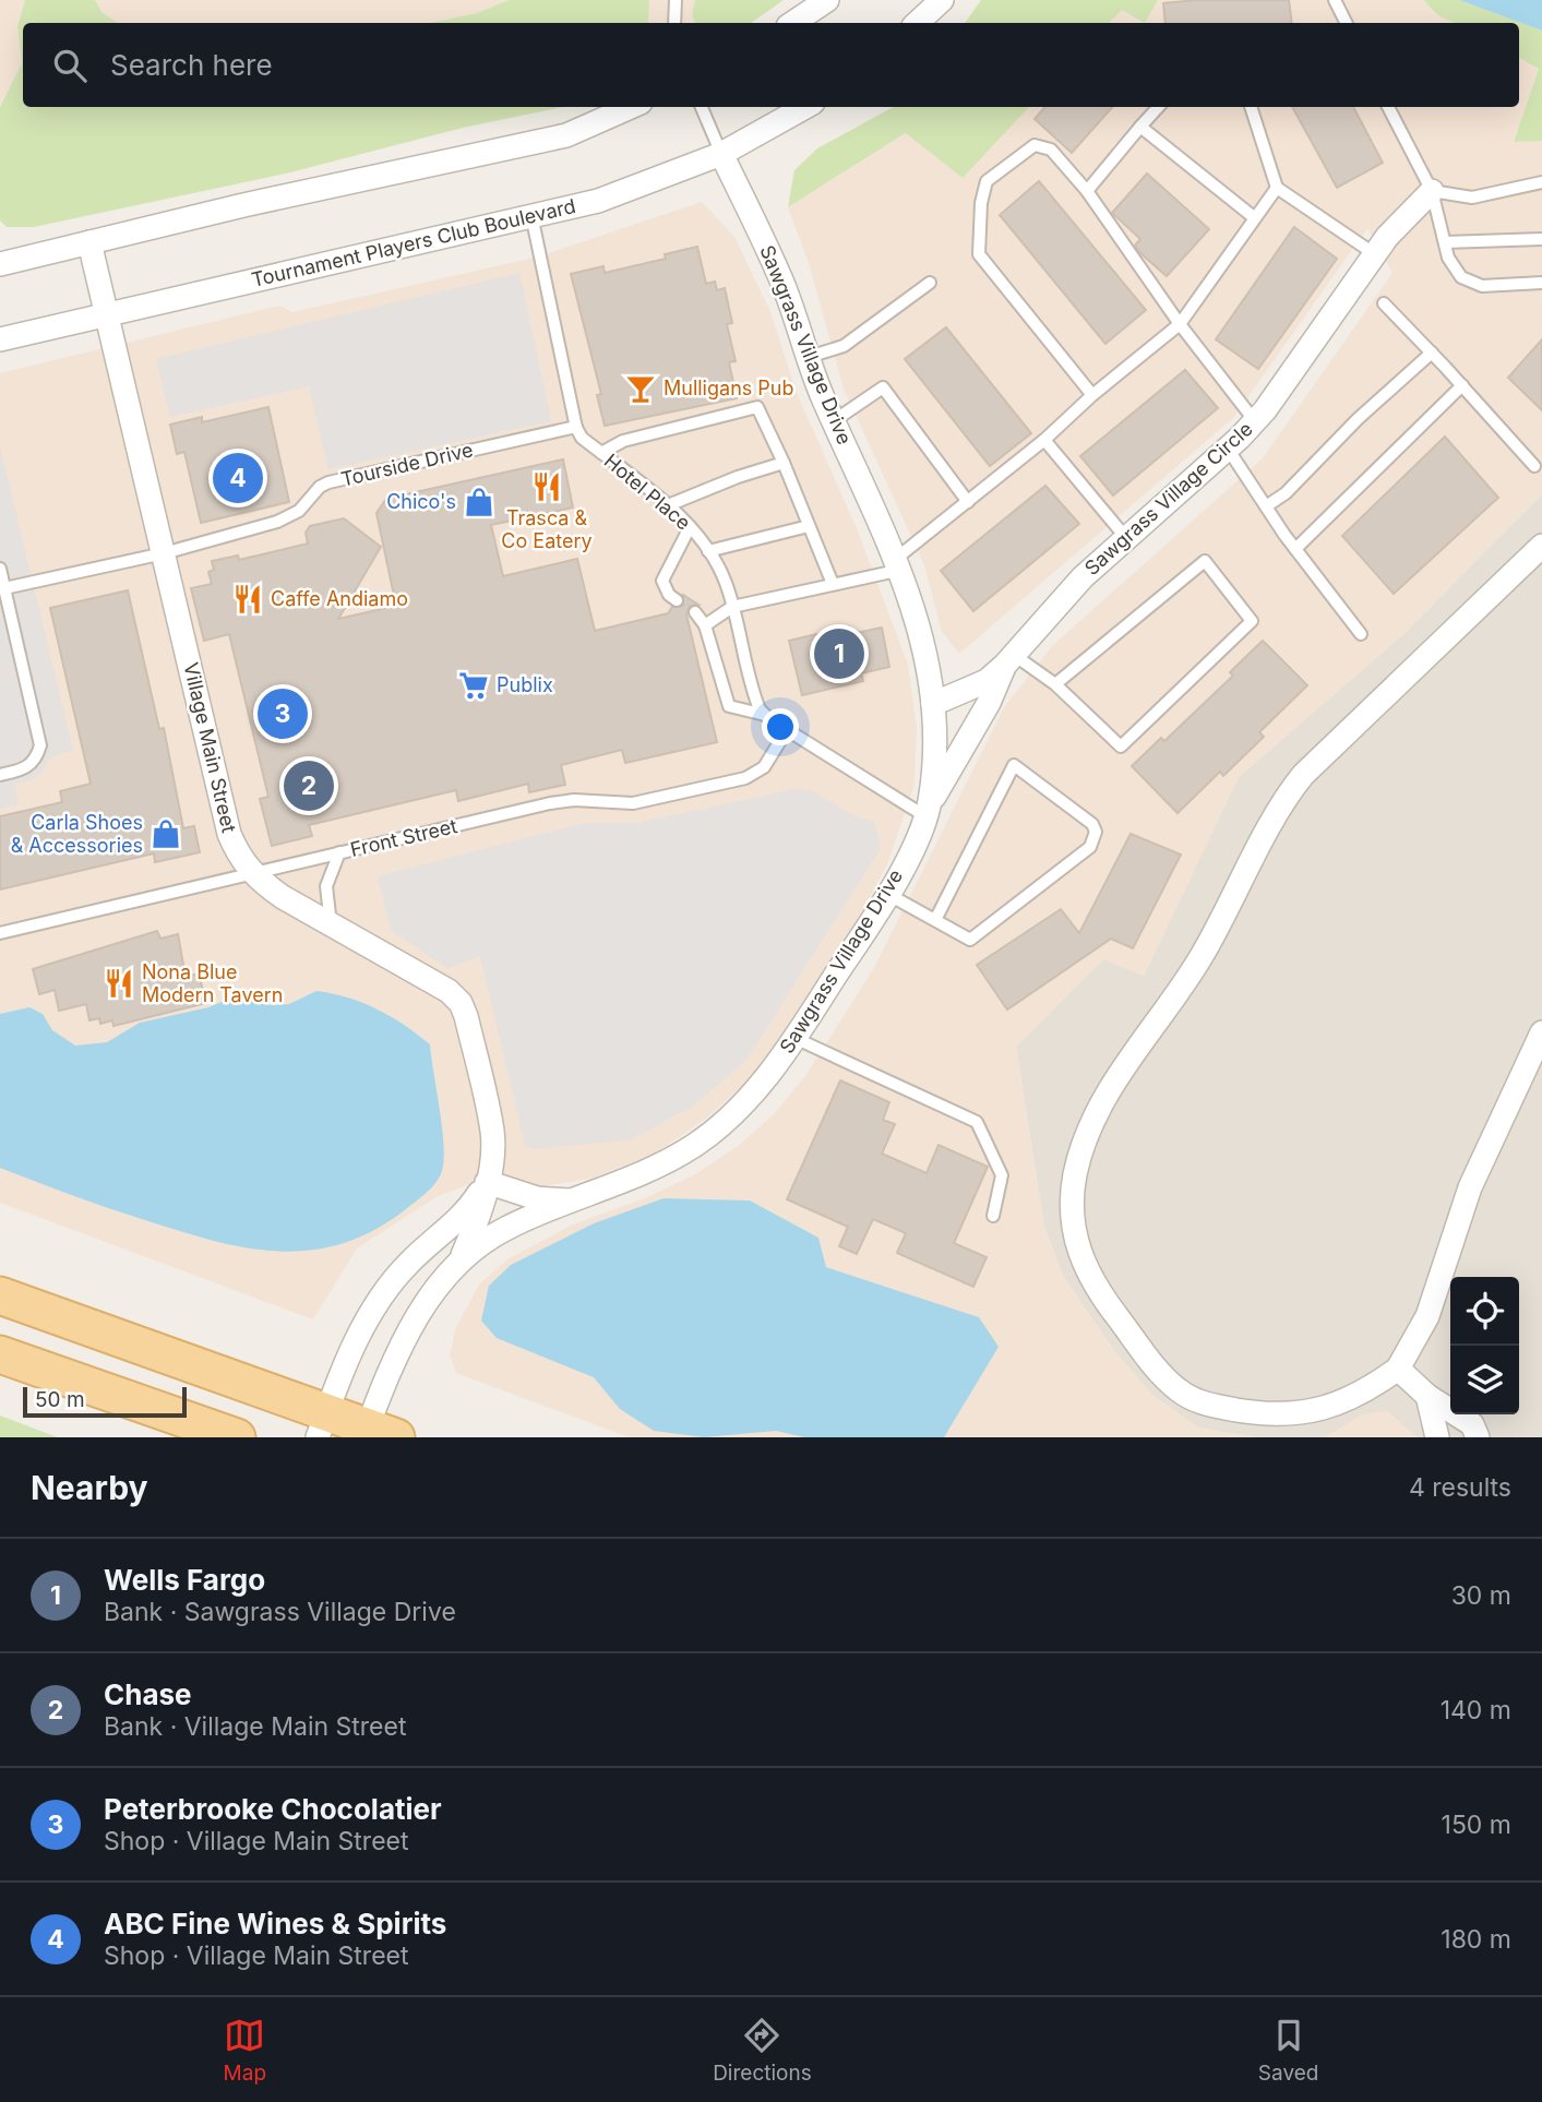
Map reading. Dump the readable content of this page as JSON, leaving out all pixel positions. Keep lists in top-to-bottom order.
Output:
{
  "streets": {
    "street": [
      "Tournament Players Club Boulevard",
      "Sawgrass Village Drive",
      "Sawgrass Village Circle",
      "Village Main Street"
    ],
    "lane": ["Tourside Drive", "Hotel Place", "Front Street"]
  },
  "crossings": [
    ["Tournament Players Club Boulevard", "Sawgrass Village Drive"],
    ["Tournament Players Club Boulevard", "Village Main Street"],
    ["Sawgrass Village Drive", "Sawgrass Village Circle"],
    ["Sawgrass Village Drive", "Village Main Street"],
    ["Tourside Drive", "Hotel Place"],
    ["Tourside Drive", "Village Main Street"],
    ["Village Main Street", "Front Street"]
  ],
  "places": {
    "bar": ["Mulligans Pub"],
    "restaurant": ["Trasca & Co Eatery", "Caffe Andiamo", "Nona Blue Modern Tavern"],
    "shop": ["Chico's", "Carla Shoes & Accessories"],
    "supermarket": ["Publix"]
  },
  "scale_bar": "50 m",
  "page": {
    "search": "Search here",
    "pins": [
      "4",
      "1",
      "3",
      "2"
    ],
    "scale": "50 m",
    "heading": ["Nearby", "4 results"],
    "list": [
      {
        "mark": "1",
        "name": "Wells Fargo",
        "note": "Bank · Sawgrass Village Drive",
        "value": "30 m"
      },
      {
        "mark": "2",
        "name": "Chase",
        "note": "Bank · Village Main Street",
        "value": "140 m"
      },
      {
        "mark": "3",
        "name": "Peterbrooke Chocolatier",
        "note": "Shop · Village Main Street",
        "value": "150 m"
      },
      {
        "mark": "4",
        "name": "ABC Fine Wines & Spirits",
        "note": "Shop · Village Main Street",
        "value": "180 m"
      }
    ],
    "nav": ["Map", "Directions", "Saved"]
  }
}
